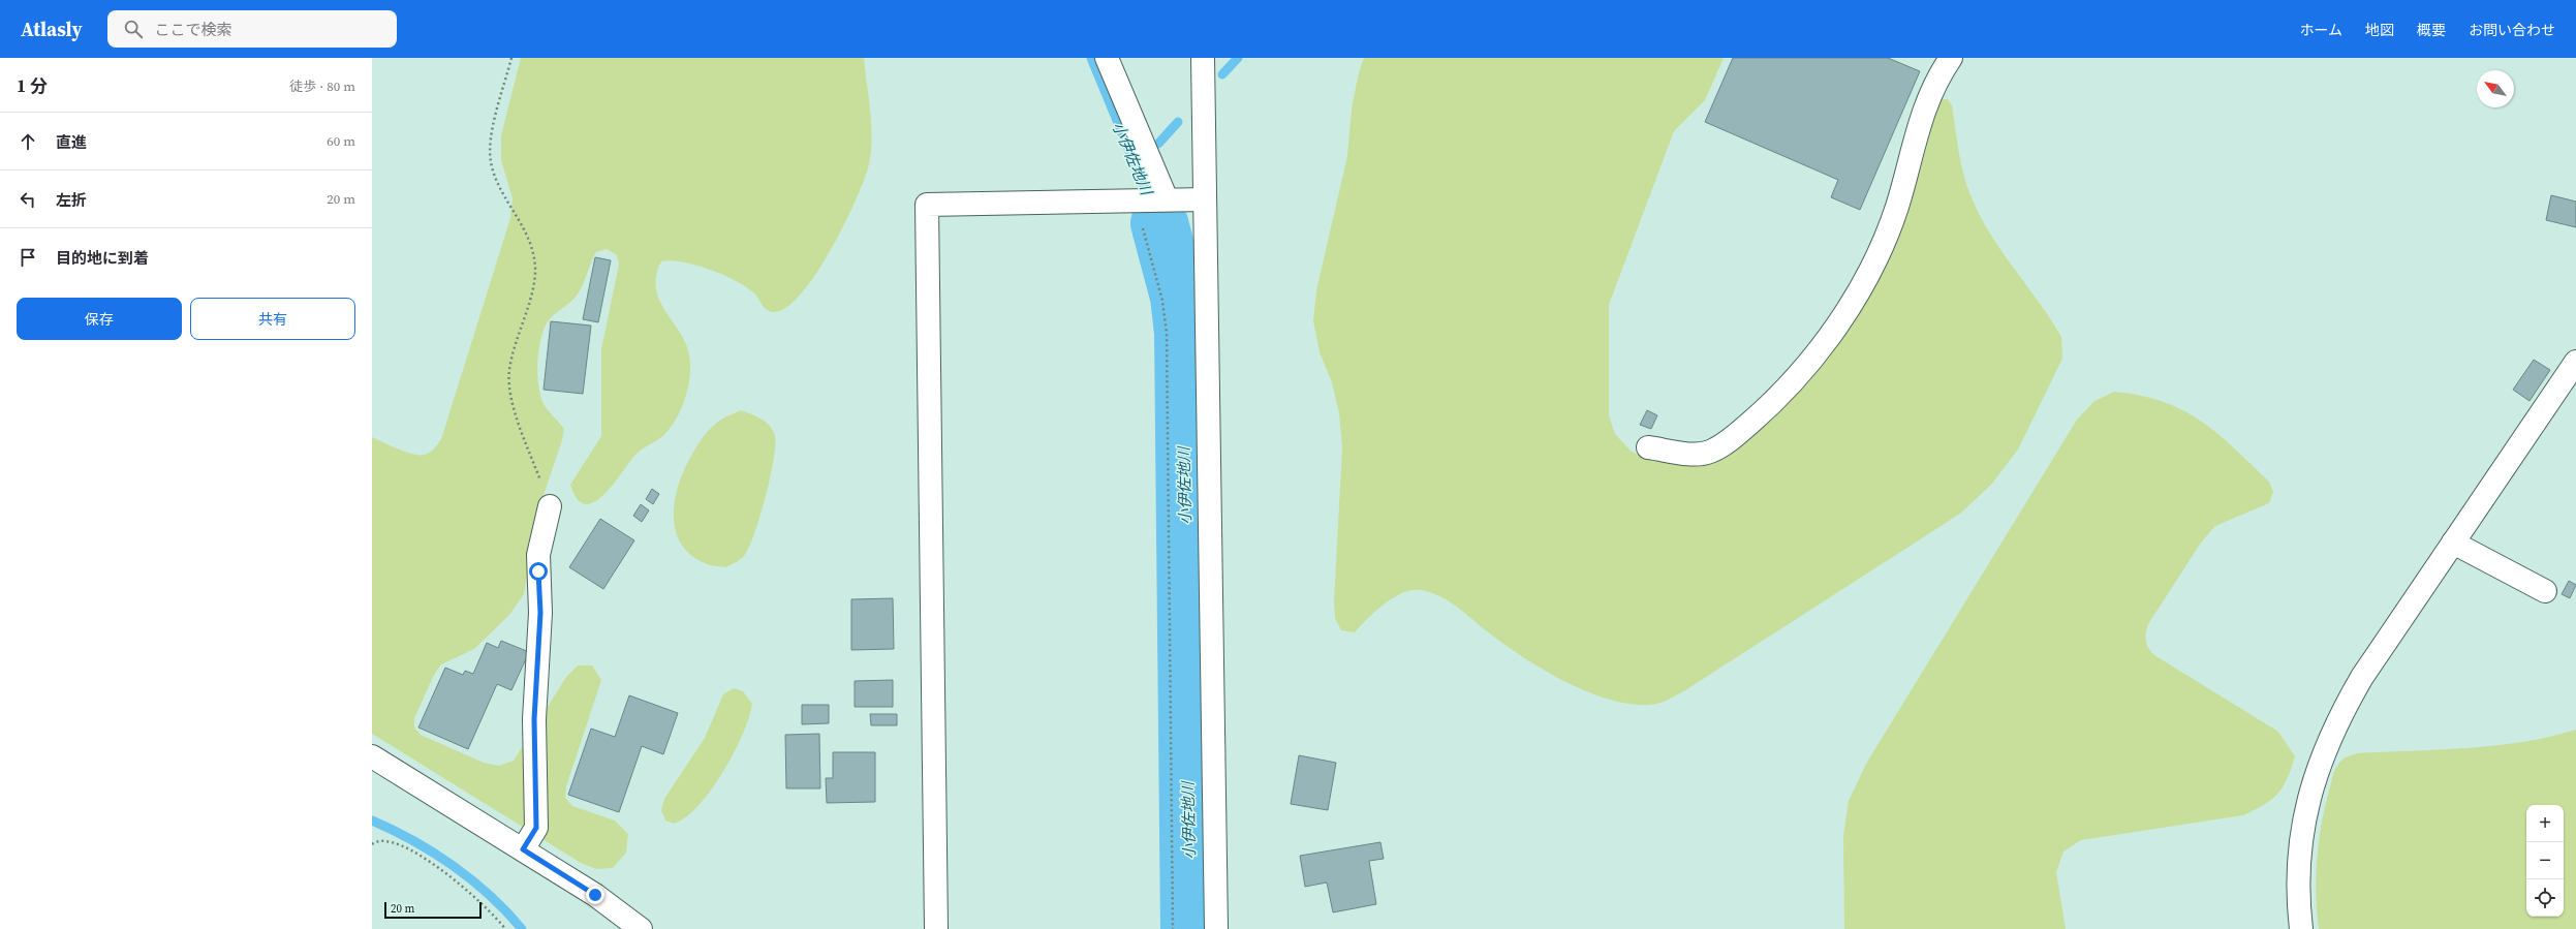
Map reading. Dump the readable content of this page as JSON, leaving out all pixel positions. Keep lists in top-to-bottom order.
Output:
{
  "water": ["小伊佐地川"],
  "scale_bar": "20 m",
  "north": "top left",
  "page": {
    "header": "Atlasly",
    "search": "ここで検索",
    "nav": [
      "ホーム",
      "地図",
      "概要",
      "お問い合わせ"
    ],
    "heading": ["1 分", "徒歩 · 80 m"],
    "list": [
      ["直進", "60 m"],
      ["左折", "20 m"],
      "目的地に到着"
    ],
    "buttons": ["保存", "共有"],
    "map_buttons": ["+", "−"],
    "scale": "20 m"
  }
}
